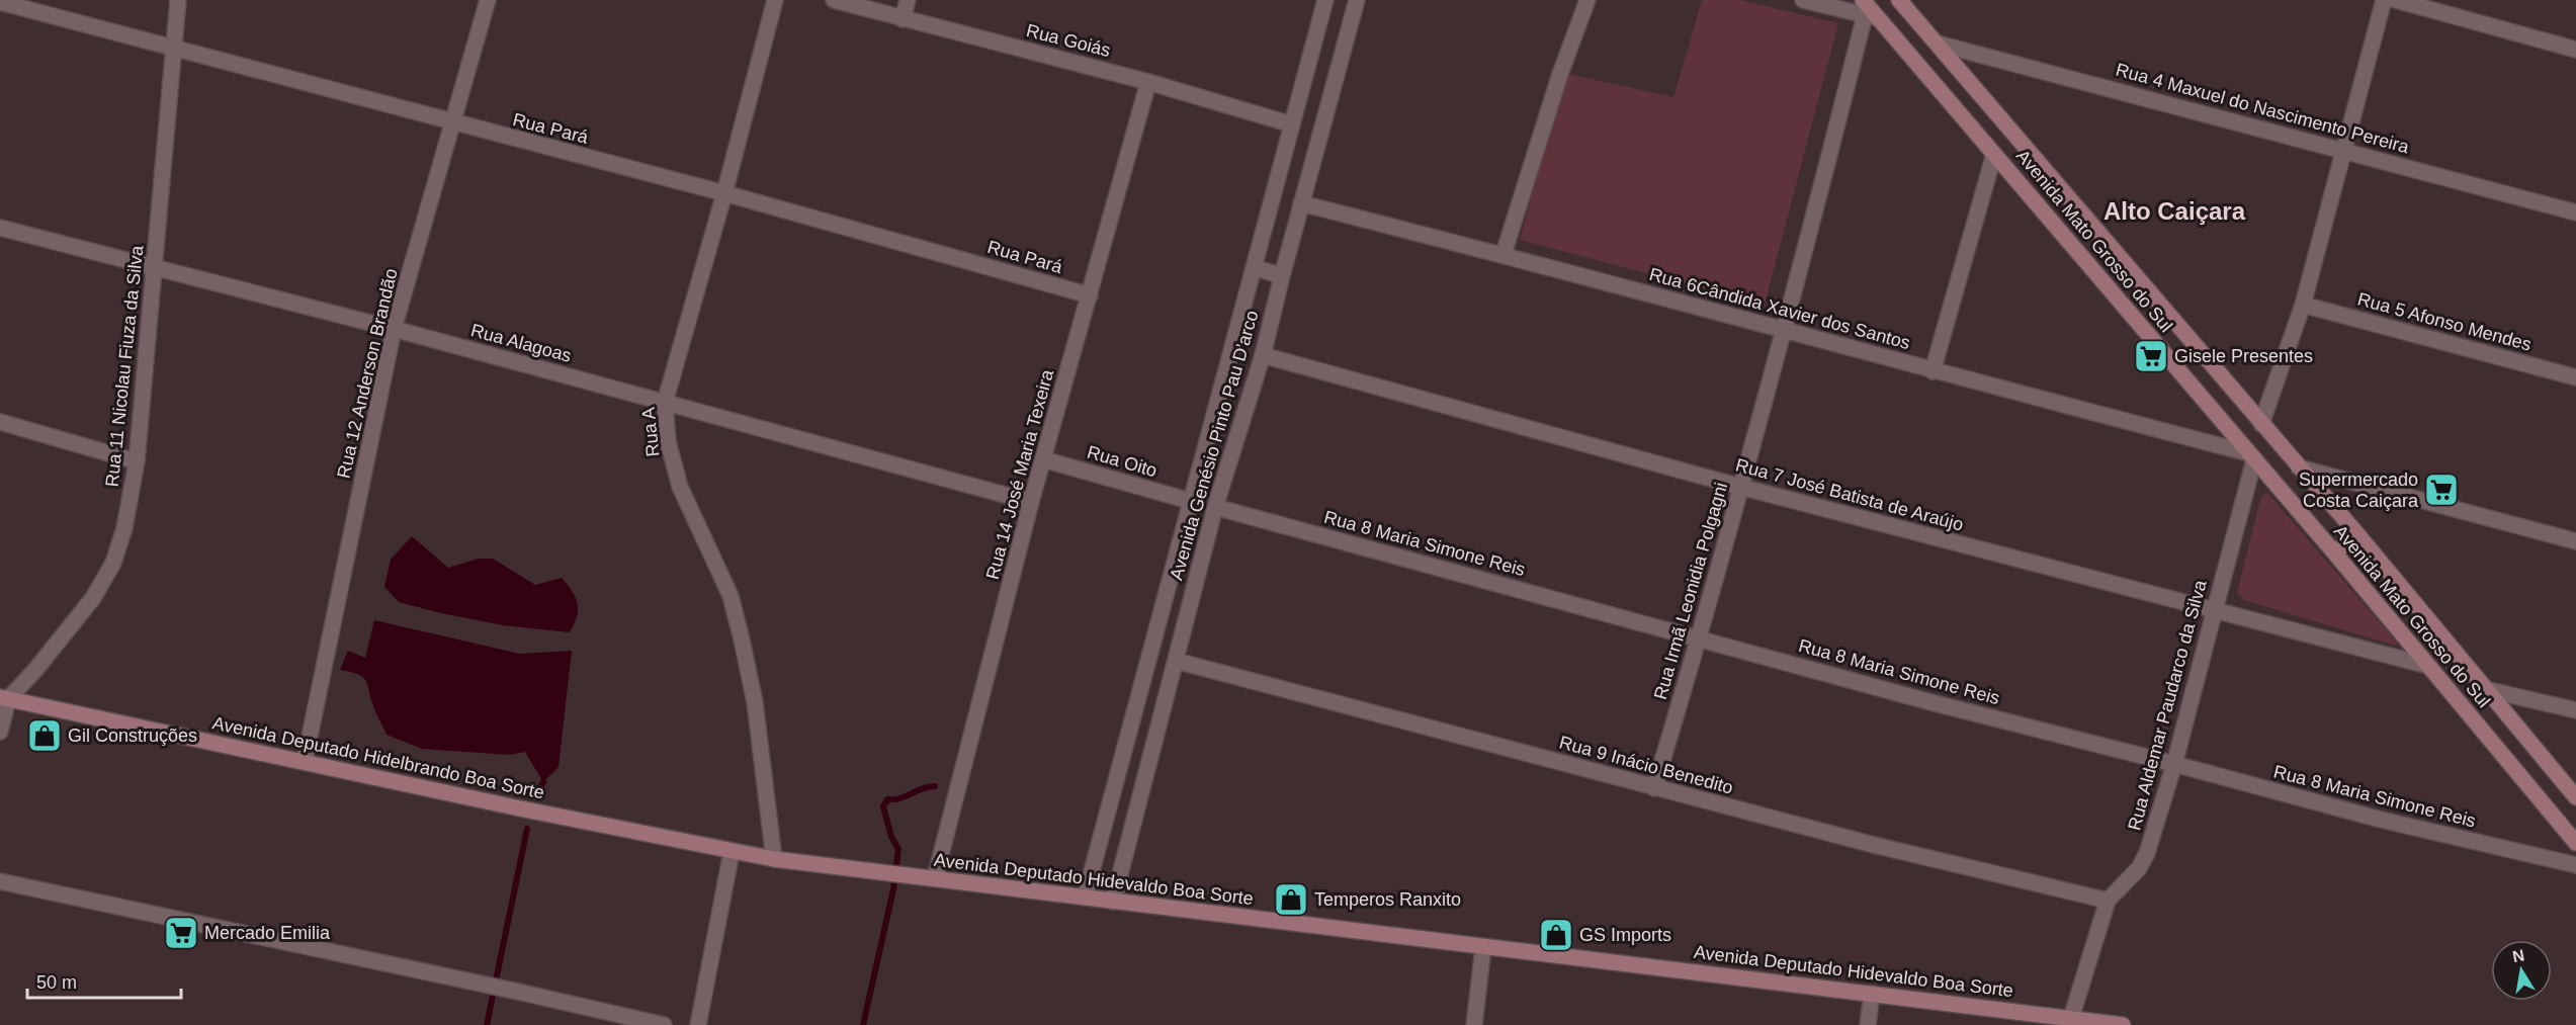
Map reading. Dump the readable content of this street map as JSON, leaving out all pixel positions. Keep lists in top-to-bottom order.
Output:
{
  "streets": {
    "main road": ["Avenida Mato Grosso do Sul", "Avenida Deputado Hidelbrando Boa Sorte", "Avenida Deputado Hidevaldo Boa Sorte"],
    "street": [
      "Rua Goiás",
      "Rua 4 Maxuel do Nascimento Pereira",
      "Rua Pará",
      "Rua 6Cândida Xavier dos Santos",
      "Rua 5 Afonso Mendes",
      "Rua Alagoas",
      "Rua 11 Nicolau Fiuza da Silva",
      "Rua 12 Anderson Brandão",
      "Rua A",
      "Avenida Genésio Pinto Pau D'arco",
      "Rua Oito",
      "Rua 14 José Maria Texeira",
      "Rua 7 José Batista de Araújo",
      "Rua 8 Maria Simone Reis",
      "Rua Irmã Leonidia Polgagni",
      "Rua Aldemar Paudarco da Silva",
      "Rua 9 Inácio Benedito"
    ]
  },
  "crossings": [
    ["Rua Goiás", "Avenida Genésio Pinto Pau D'arco"],
    ["Rua Goiás", "Rua 14 José Maria Texeira"],
    ["Rua 4 Maxuel do Nascimento Pereira", "Avenida Mato Grosso do Sul"],
    ["Rua Pará", "Rua 11 Nicolau Fiuza da Silva"],
    ["Rua Pará", "Rua 12 Anderson Brandão"],
    ["Rua Pará", "Rua A"],
    ["Rua Pará", "Rua 14 José Maria Texeira"],
    ["Avenida Mato Grosso do Sul", "Rua 6Cândida Xavier dos Santos"],
    ["Avenida Mato Grosso do Sul", "Rua 7 José Batista de Araújo"],
    ["Avenida Mato Grosso do Sul", "Rua Irmã Leonidia Polgagni"],
    ["Avenida Mato Grosso do Sul", "Rua Aldemar Paudarco da Silva"],
    ["Rua 6Cândida Xavier dos Santos", "Avenida Genésio Pinto Pau D'arco"],
    ["Rua 6Cândida Xavier dos Santos", "Rua Irmã Leonidia Polgagni"],
    ["Rua 6Cândida Xavier dos Santos", "Rua Aldemar Paudarco da Silva"],
    ["Rua Alagoas", "Rua 11 Nicolau Fiuza da Silva"],
    ["Rua Alagoas", "Rua 12 Anderson Brandão"],
    ["Rua Alagoas", "Rua A"],
    ["Rua Alagoas", "Rua 14 José Maria Texeira"],
    ["Rua 11 Nicolau Fiuza da Silva", "Avenida Deputado Hidelbrando Boa Sorte"],
    ["Rua 12 Anderson Brandão", "Avenida Deputado Hidelbrando Boa Sorte"],
    ["Rua A", "Avenida Deputado Hidevaldo Boa Sorte"],
    ["Avenida Genésio Pinto Pau D'arco", "Rua Oito"],
    ["Avenida Genésio Pinto Pau D'arco", "Rua 7 José Batista de Araújo"],
    ["Avenida Genésio Pinto Pau D'arco", "Rua 8 Maria Simone Reis"],
    ["Avenida Genésio Pinto Pau D'arco", "Rua 9 Inácio Benedito"],
    ["Avenida Genésio Pinto Pau D'arco", "Avenida Deputado Hidevaldo Boa Sorte"],
    ["Rua Oito", "Rua 14 José Maria Texeira"],
    ["Rua 14 José Maria Texeira", "Avenida Deputado Hidevaldo Boa Sorte"],
    ["Rua 7 José Batista de Araújo", "Rua Irmã Leonidia Polgagni"],
    ["Rua 7 José Batista de Araújo", "Rua Aldemar Paudarco da Silva"],
    ["Rua 8 Maria Simone Reis", "Rua Irmã Leonidia Polgagni"],
    ["Rua 8 Maria Simone Reis", "Rua Aldemar Paudarco da Silva"],
    ["Rua Irmã Leonidia Polgagni", "Rua 9 Inácio Benedito"],
    ["Rua Aldemar Paudarco da Silva", "Rua 9 Inácio Benedito"],
    ["Rua Aldemar Paudarco da Silva", "Avenida Deputado Hidevaldo Boa Sorte"],
    ["Avenida Deputado Hidelbrando Boa Sorte", "Avenida Deputado Hidevaldo Boa Sorte"]
  ],
  "districts": ["Alto Caiçara"],
  "places": {
    "supermarket": ["Gisele Presentes", "Supermercado Costa Caiçara", "Mercado Emilia"],
    "shop": ["Gil Construções", "Temperos Ranxito", "GS Imports"]
  },
  "scale_bar": "50 m",
  "north": "top"
}
